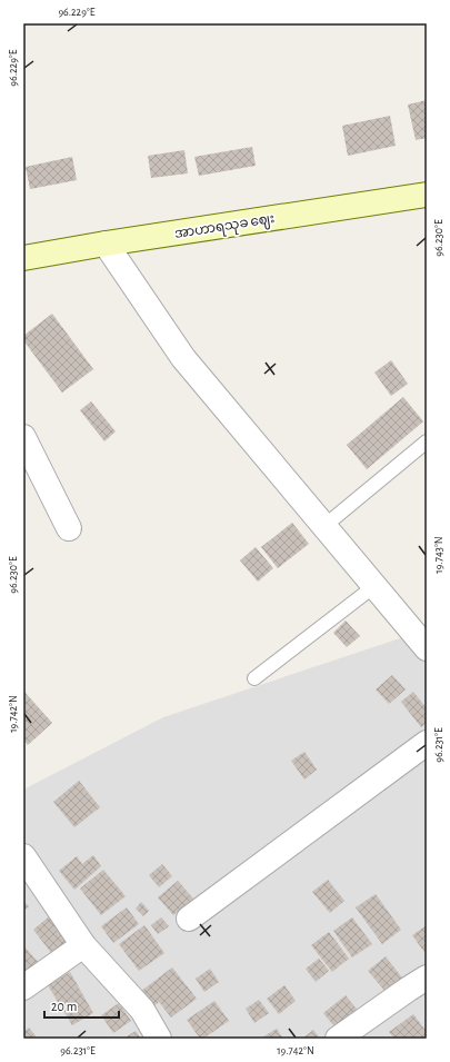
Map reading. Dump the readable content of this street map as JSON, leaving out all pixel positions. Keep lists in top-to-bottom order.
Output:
{
  "streets": {
    "street": ["အာဟာရသုခ ဈေး"]
  },
  "scale_bar": "20 m",
  "coordinates": [
    "96.229°E",
    "96.230°E",
    "19.743°N",
    "19.742°N",
    "96.231°E"
  ]
}
